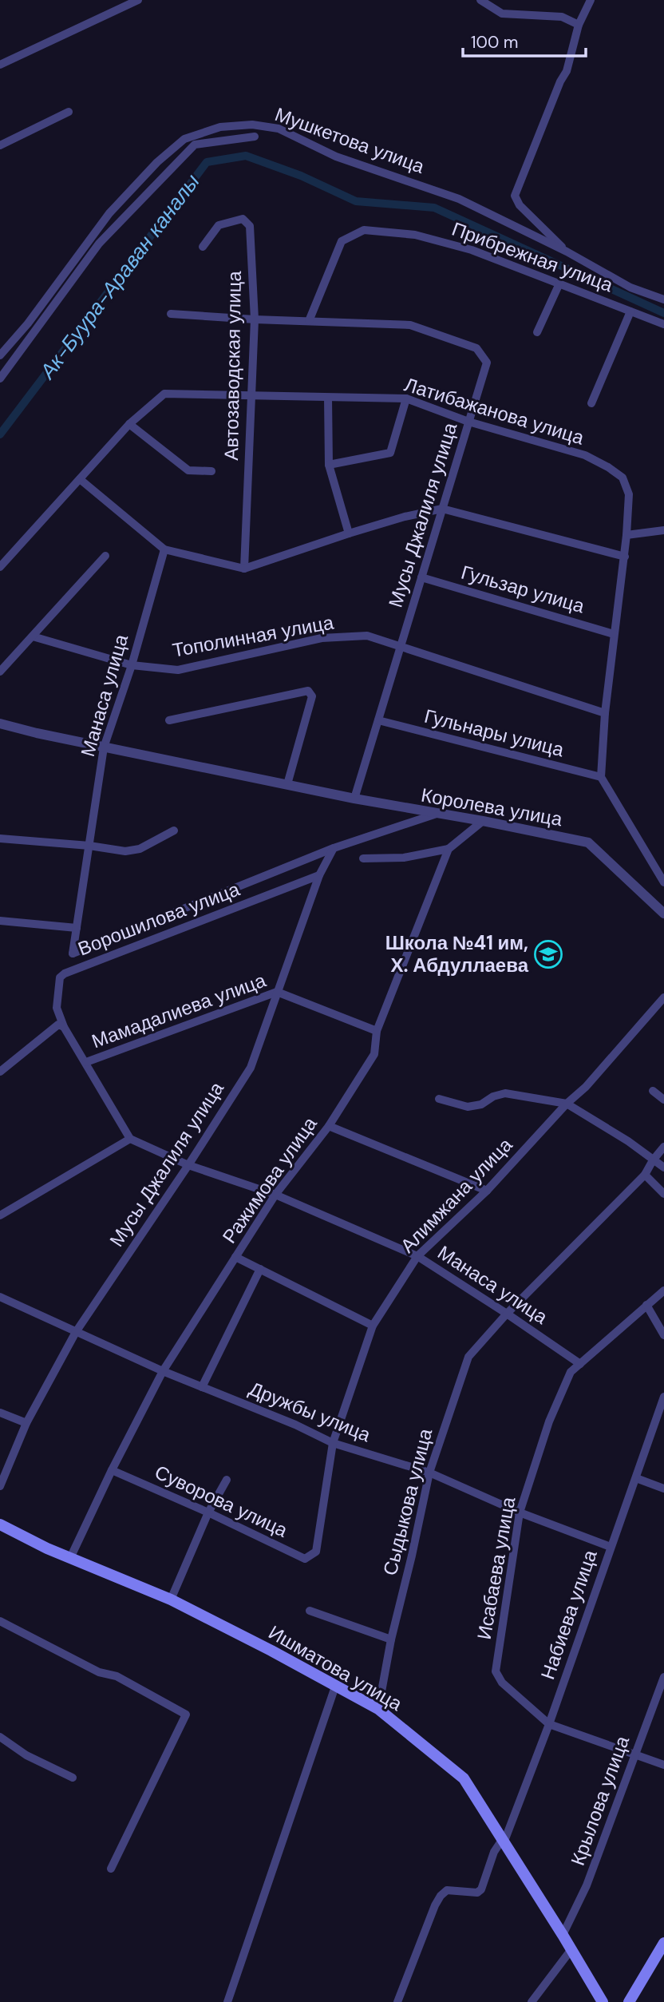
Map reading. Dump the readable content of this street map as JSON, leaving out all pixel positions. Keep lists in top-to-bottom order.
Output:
{
  "streets": {
    "main road": ["Ишматова улица"],
    "street": [
      "Мушкетова улица",
      "Прибрежная улица",
      "Автозаводская улица",
      "Латибажанова улица",
      "Мусы Джалиля улица",
      "Гульзар улица",
      "Тополинная улица",
      "Манаса улица",
      "Гульнары улица",
      "Королева улица",
      "Ворошилова улица",
      "Мамадалиева улица",
      "Ражимова улица",
      "Алимжана улица",
      "Дружбы улица",
      "Суворова улица",
      "Сыдыкова улица",
      "Исабаева улица",
      "Набиева улица",
      "Крылова улица"
    ]
  },
  "crossings": [
    ["Прибрежная улица", "Мусы Джалиля улица"],
    ["Автозаводская улица", "Латибажанова улица"],
    ["Автозаводская улица", "Мусы Джалиля улица"],
    ["Латибажанова улица", "Мусы Джалиля улица"],
    ["Латибажанова улица", "Гульзар улица"],
    ["Латибажанова улица", "Тополинная улица"],
    ["Латибажанова улица", "Гульнары улица"],
    ["Мусы Джалиля улица", "Гульзар улица"],
    ["Мусы Джалиля улица", "Тополинная улица"],
    ["Мусы Джалиля улица", "Манаса улица"],
    ["Мусы Джалиля улица", "Гульнары улица"],
    ["Мусы Джалиля улица", "Королева улица"],
    ["Мусы Джалиля улица", "Ворошилова улица"],
    ["Мусы Джалиля улица", "Мамадалиева улица"],
    ["Мусы Джалиля улица", "Дружбы улица"],
    ["Тополинная улица", "Манаса улица"],
    ["Манаса улица", "Королева улица"],
    ["Манаса улица", "Ворошилова улица"],
    ["Манаса улица", "Ражимова улица"],
    ["Манаса улица", "Алимжана улица"],
    ["Манаса улица", "Сыдыкова улица"],
    ["Манаса улица", "Исабаева улица"],
    ["Королева улица", "Ворошилова улица"],
    ["Королева улица", "Ражимова улица"],
    ["Ворошилова улица", "Мамадалиева улица"],
    ["Мамадалиева улица", "Ражимова улица"],
    ["Ражимова улица", "Дружбы улица"],
    ["Ражимова улица", "Суворова улица"],
    ["Ражимова улица", "Ишматова улица"],
    ["Алимжана улица", "Дружбы улица"],
    ["Алимжана улица", "Суворова улица"],
    ["Дружбы улица", "Сыдыкова улица"],
    ["Дружбы улица", "Исабаева улица"],
    ["Дружбы улица", "Набиева улица"],
    ["Сыдыкова улица", "Ишматова улица"],
    ["Исабаева улица", "Набиева улица"],
    ["Исабаева улица", "Крылова улица"],
    ["Набиева улица", "Ишматова улица"],
    ["Ишматова улица", "Крылова улица"]
  ],
  "water": ["Ак-Буура-Араван каналы"],
  "places": {
    "school or university": ["Школа №41 им, Х. Абдуллаева"]
  },
  "scale_bar": "100 m"
}
